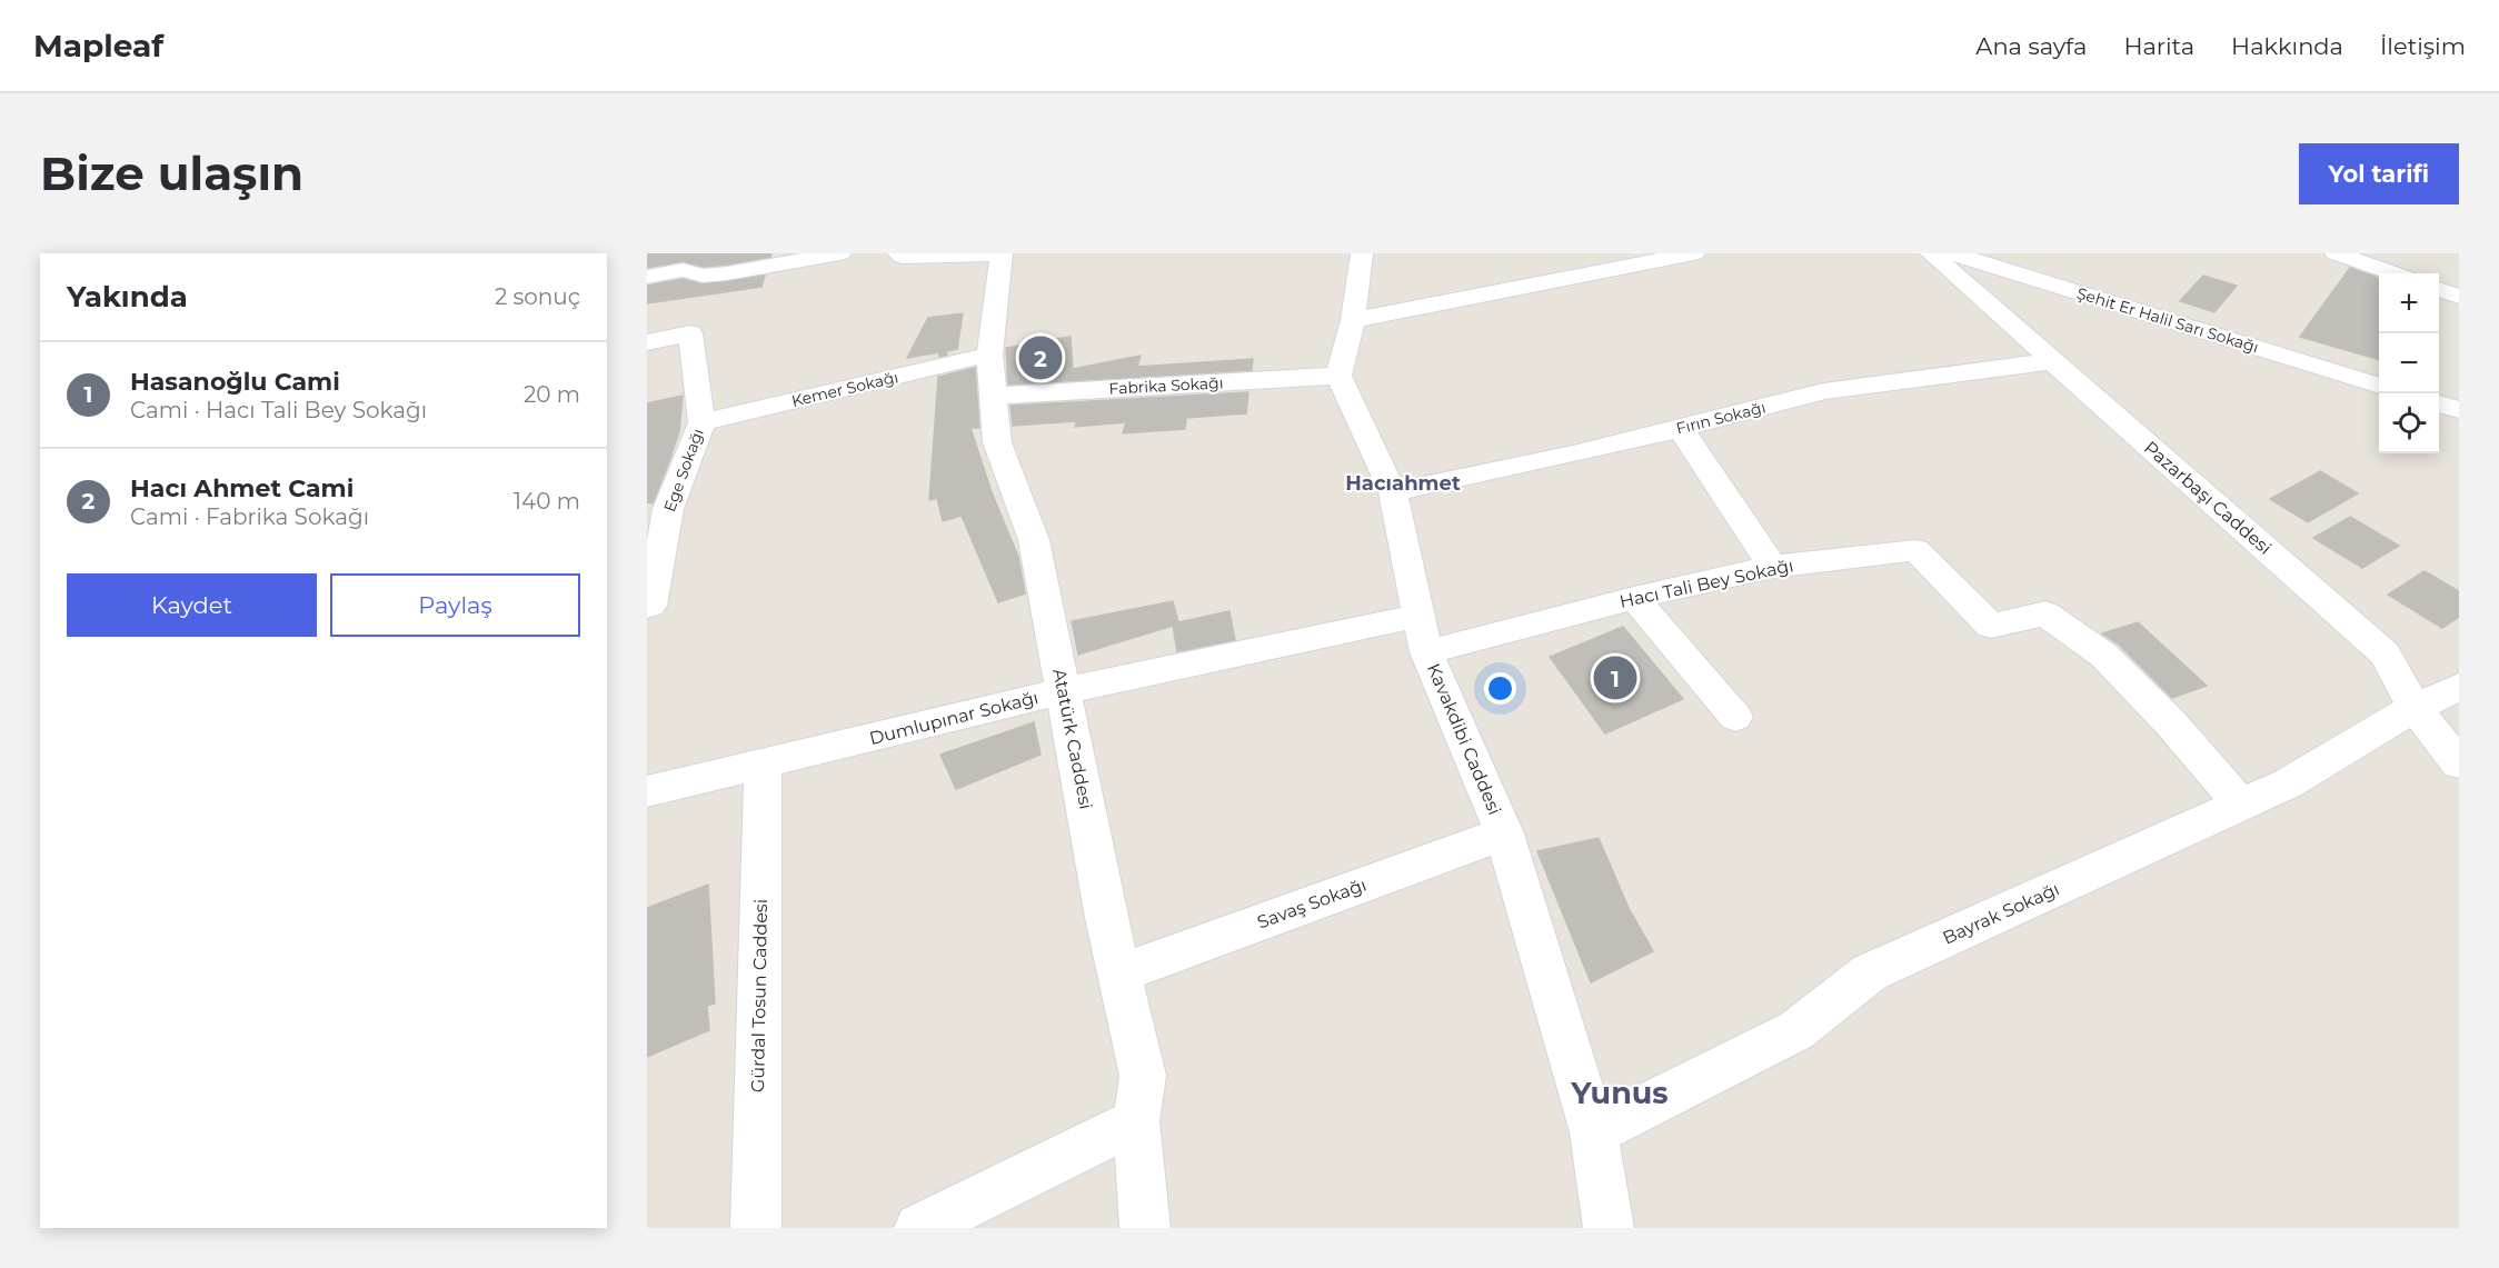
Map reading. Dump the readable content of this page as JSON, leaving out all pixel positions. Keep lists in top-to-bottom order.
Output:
{
  "streets": {
    "street": [
      "Şehit Er Halil Sarı Sokağı",
      "Fabrika Sokağı",
      "Kemer Sokağı",
      "Fırın Sokağı",
      "Ege Sokağı",
      "Pazarbaşı Caddesi",
      "Hacı Tali Bey Sokağı",
      "Dumlupınar Sokağı",
      "Atatürk Caddesi",
      "Kavakdibi Caddesi",
      "Savaş Sokağı",
      "Bayrak Sokağı",
      "Gürdal Tosun Caddesi"
    ]
  },
  "crossings": [
    ["Fabrika Sokağı", "Atatürk Caddesi"],
    ["Fabrika Sokağı", "Kavakdibi Caddesi"],
    ["Kemer Sokağı", "Ege Sokağı"],
    ["Kemer Sokağı", "Atatürk Caddesi"],
    ["Fırın Sokağı", "Pazarbaşı Caddesi"],
    ["Fırın Sokağı", "Kavakdibi Caddesi"],
    ["Pazarbaşı Caddesi", "Bayrak Sokağı"],
    ["Hacı Tali Bey Sokağı", "Kavakdibi Caddesi"],
    ["Hacı Tali Bey Sokağı", "Bayrak Sokağı"],
    ["Dumlupınar Sokağı", "Atatürk Caddesi"],
    ["Dumlupınar Sokağı", "Kavakdibi Caddesi"],
    ["Dumlupınar Sokağı", "Gürdal Tosun Caddesi"],
    ["Atatürk Caddesi", "Savaş Sokağı"],
    ["Kavakdibi Caddesi", "Savaş Sokağı"],
    ["Kavakdibi Caddesi", "Bayrak Sokağı"]
  ],
  "districts": ["Hacıahmet", "Yunus"],
  "page": {
    "header": "Mapleaf",
    "nav": [
      "Ana sayfa",
      "Harita",
      "Hakkında",
      "İletişim"
    ],
    "buttons": [
      "Yol tarifi",
      ["Kaydet", "Paylaş"]
    ],
    "title": "Bize ulaşın",
    "heading": ["Yakında", "2 sonuç"],
    "map_buttons": ["+", "−"],
    "pins": ["2", "1"],
    "list": [
      {
        "mark": "1",
        "name": "Hasanoğlu Cami",
        "note": "Cami · Hacı Tali Bey Sokağı",
        "value": "20 m"
      },
      {
        "mark": "2",
        "name": "Hacı Ahmet Cami",
        "note": "Cami · Fabrika Sokağı",
        "value": "140 m"
      }
    ]
  }
}
